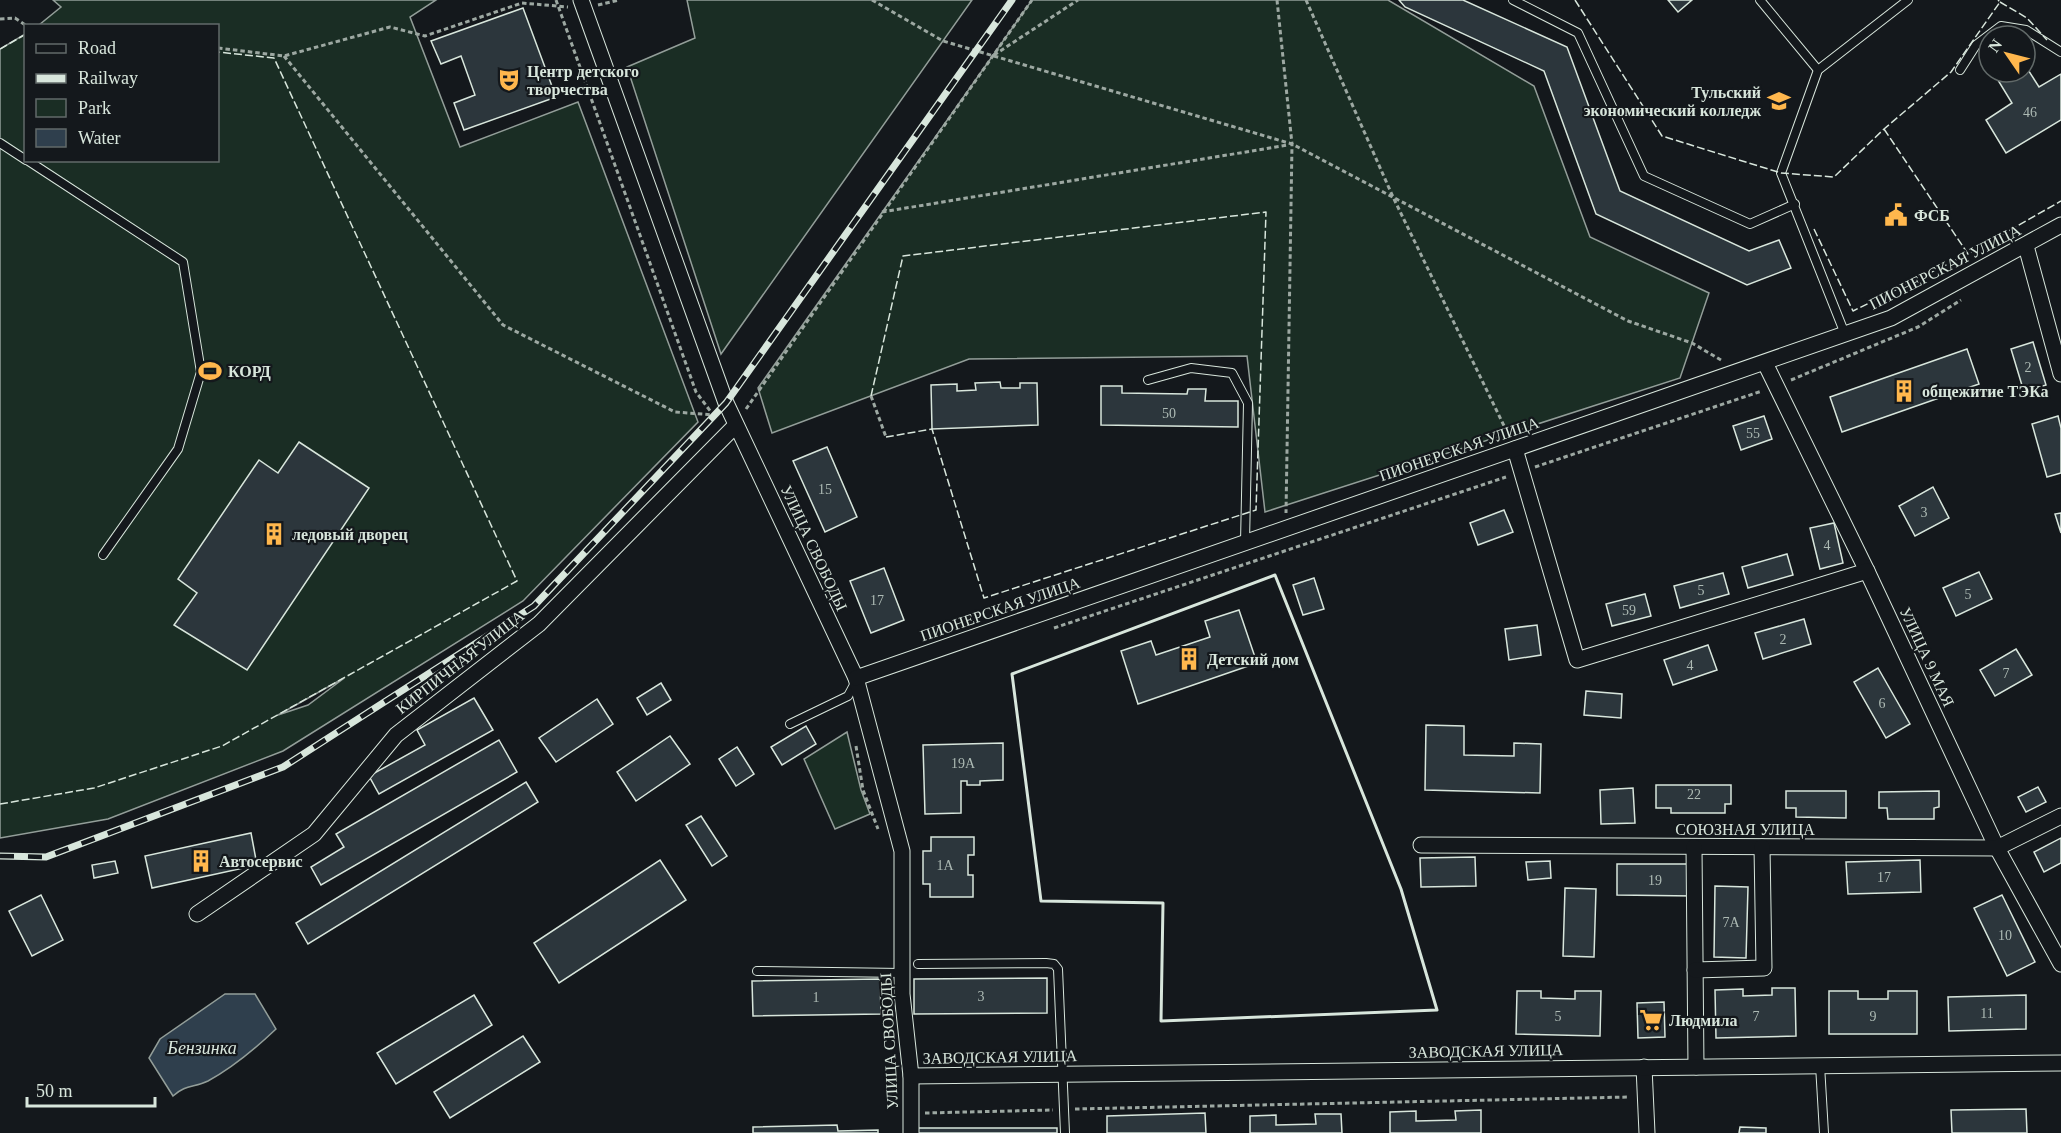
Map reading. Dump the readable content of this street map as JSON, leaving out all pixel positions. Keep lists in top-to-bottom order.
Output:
{
  "streets": {
    "street": [
      "ПИОНЕРСКАЯ УЛИЦА",
      "УЛИЦА СВОБОДЫ",
      "УЛИЦА 9 МАЯ",
      "КИРПИЧНАЯ УЛИЦА",
      "СОЮЗНАЯ УЛИЦА",
      "ЗАВОДСКАЯ УЛИЦА"
    ]
  },
  "crossings": [
    ["ПИОНЕРСКАЯ УЛИЦА", "УЛИЦА СВОБОДЫ"],
    ["ПИОНЕРСКАЯ УЛИЦА", "УЛИЦА 9 МАЯ"],
    ["УЛИЦА СВОБОДЫ", "КИРПИЧНАЯ УЛИЦА"],
    ["УЛИЦА СВОБОДЫ", "ЗАВОДСКАЯ УЛИЦА"],
    ["УЛИЦА 9 МАЯ", "СОЮЗНАЯ УЛИЦА"]
  ],
  "water": ["Бензинка"],
  "places": {
    "theatre": ["Центр детского творчества"],
    "school or university": ["Тульский экономический колледж"],
    "public building": ["ФСБ"],
    "sports": ["КОРД"],
    "building": [
      "общежитие ТЭКа",
      "ледовый дворец",
      "Детский дом",
      "Автосервис"
    ],
    "supermarket": ["Людмила"]
  },
  "house_numbers": [
    "46",
    "2",
    "50",
    "55",
    "15",
    "3",
    "4",
    "5",
    "5",
    "17",
    "59",
    "2",
    "4",
    "7",
    "6",
    "19А",
    "22",
    "1А",
    "17",
    "19",
    "7А",
    "10",
    "3",
    "1",
    "11",
    "5",
    "7",
    "9"
  ],
  "legend": [
    "Road",
    "Railway",
    "Park",
    "Water"
  ],
  "scale_bar": "50 m",
  "north": "top left"
}
